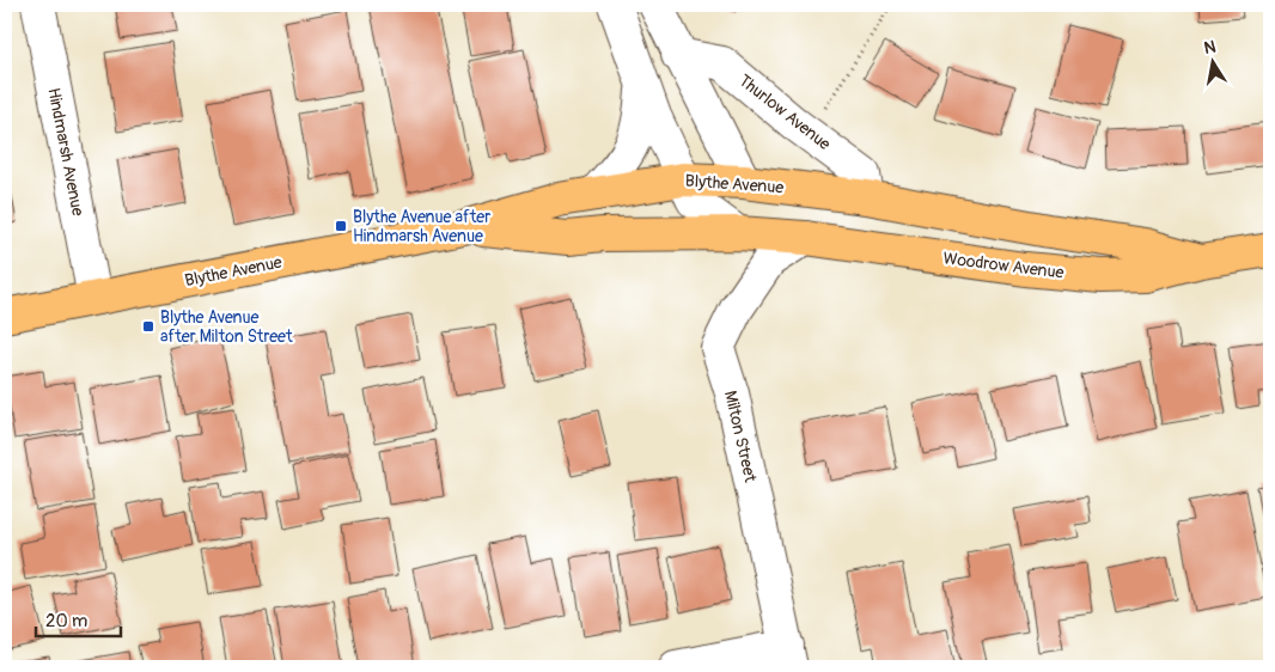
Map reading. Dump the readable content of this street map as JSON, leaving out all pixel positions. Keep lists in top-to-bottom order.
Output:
{
  "streets": {
    "main road": ["Blythe Avenue", "Woodrow Avenue"],
    "street": ["Thurlow Avenue", "Hindmarsh Avenue", "Milton Street"]
  },
  "crossings": [
    ["Thurlow Avenue", "Blythe Avenue"],
    ["Thurlow Avenue", "Woodrow Avenue"],
    ["Hindmarsh Avenue", "Blythe Avenue"],
    ["Blythe Avenue", "Woodrow Avenue"],
    ["Blythe Avenue", "Milton Street"],
    ["Woodrow Avenue", "Milton Street"]
  ],
  "places": {
    "transit": ["Blythe Avenue after Hindmarsh Avenue", "Blythe Avenue after Milton Street"]
  },
  "scale_bar": "20 m",
  "north": "top"
}
